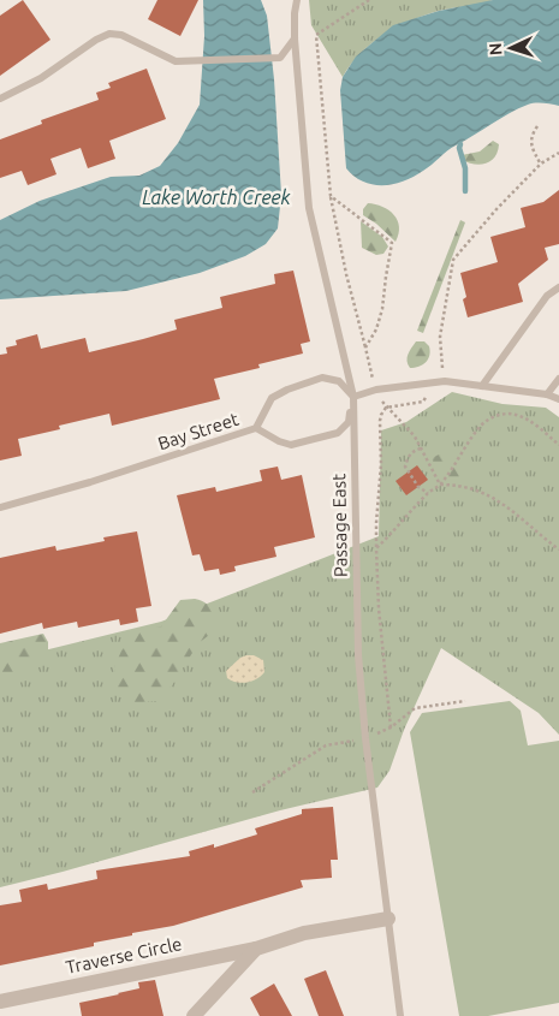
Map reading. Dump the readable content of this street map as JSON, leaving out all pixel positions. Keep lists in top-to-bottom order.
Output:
{
  "streets": {
    "street": ["Traverse Circle"],
    "lane": ["Bay Street", "Passage East"]
  },
  "crossings": [
    ["Bay Street", "Passage East"],
    ["Passage East", "Traverse Circle"]
  ],
  "water": ["Lake Worth Creek"],
  "north": "left"
}
